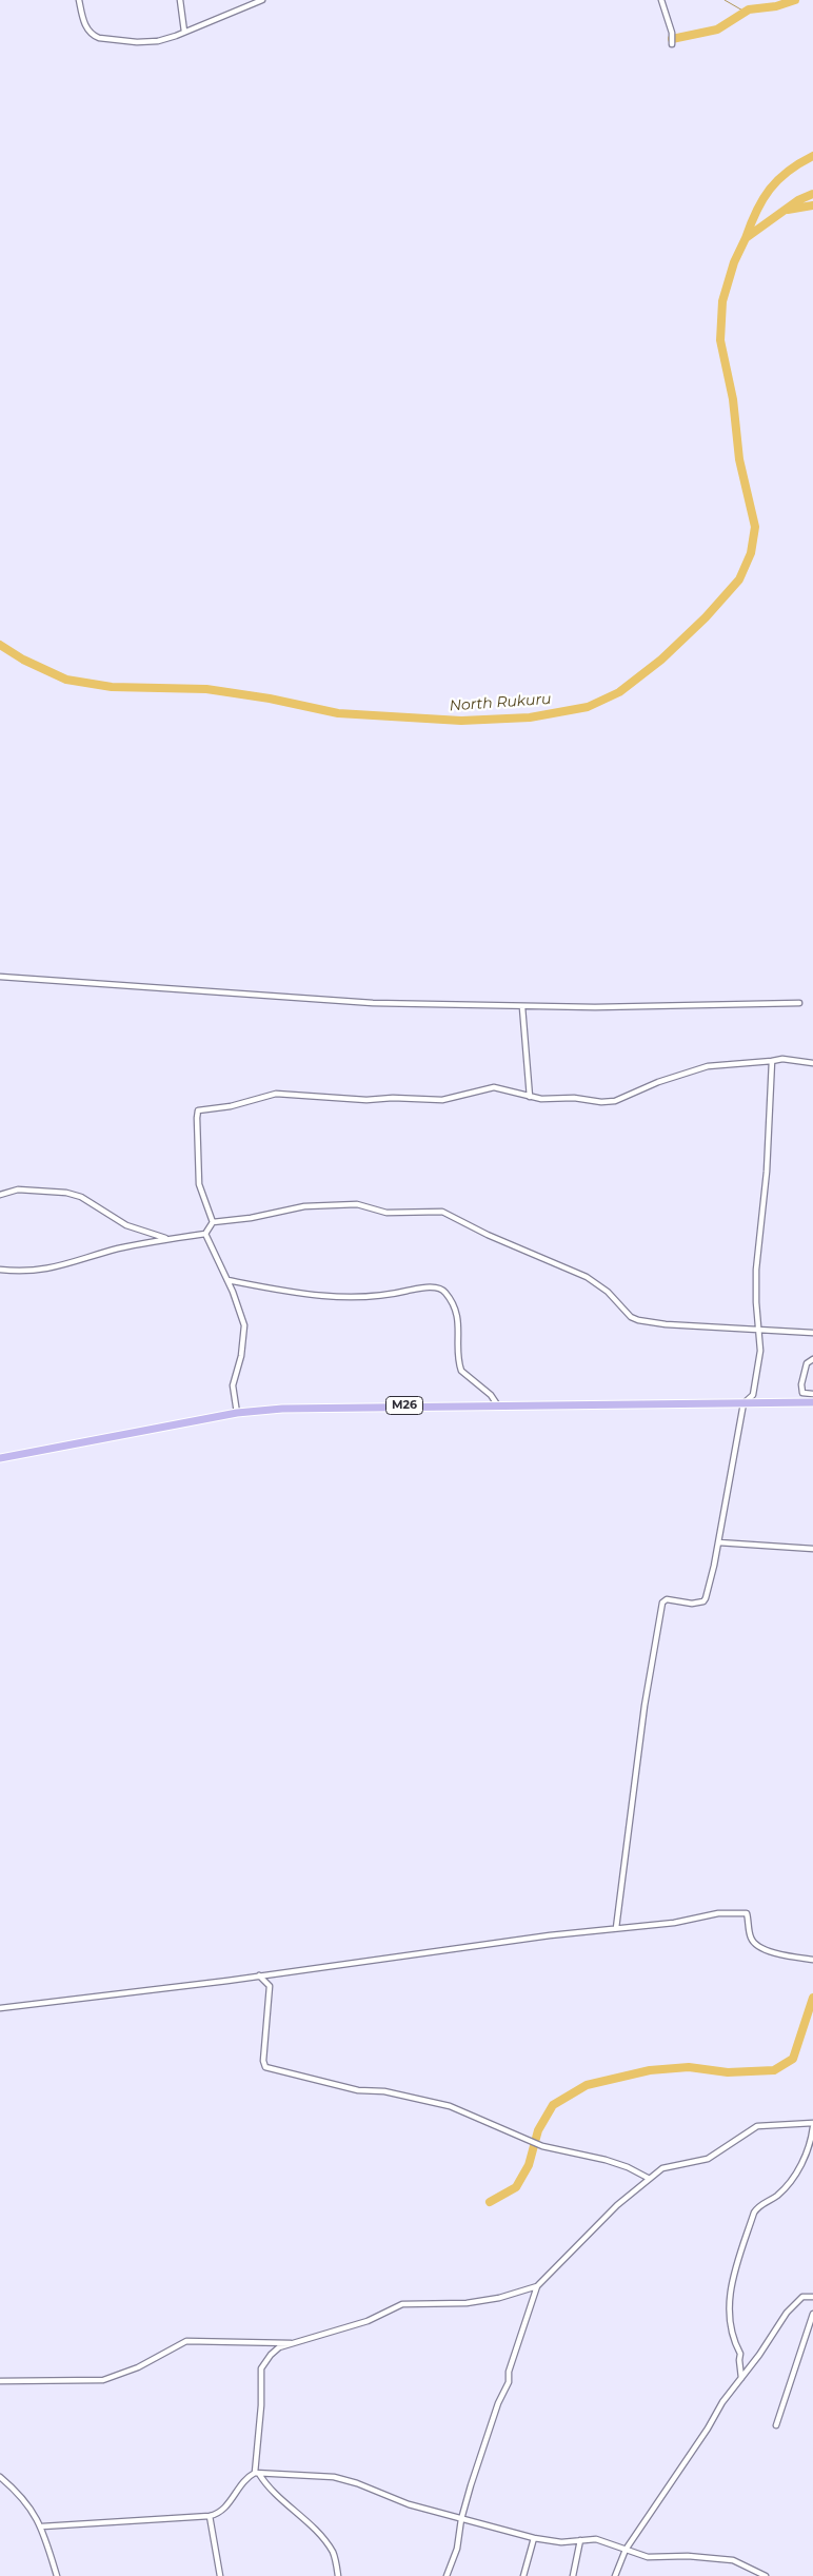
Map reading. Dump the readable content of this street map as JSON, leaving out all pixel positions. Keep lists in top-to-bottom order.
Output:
{
  "streets": {
    "main road": ["M26"]
  },
  "water": ["North Rukuru"]
}
